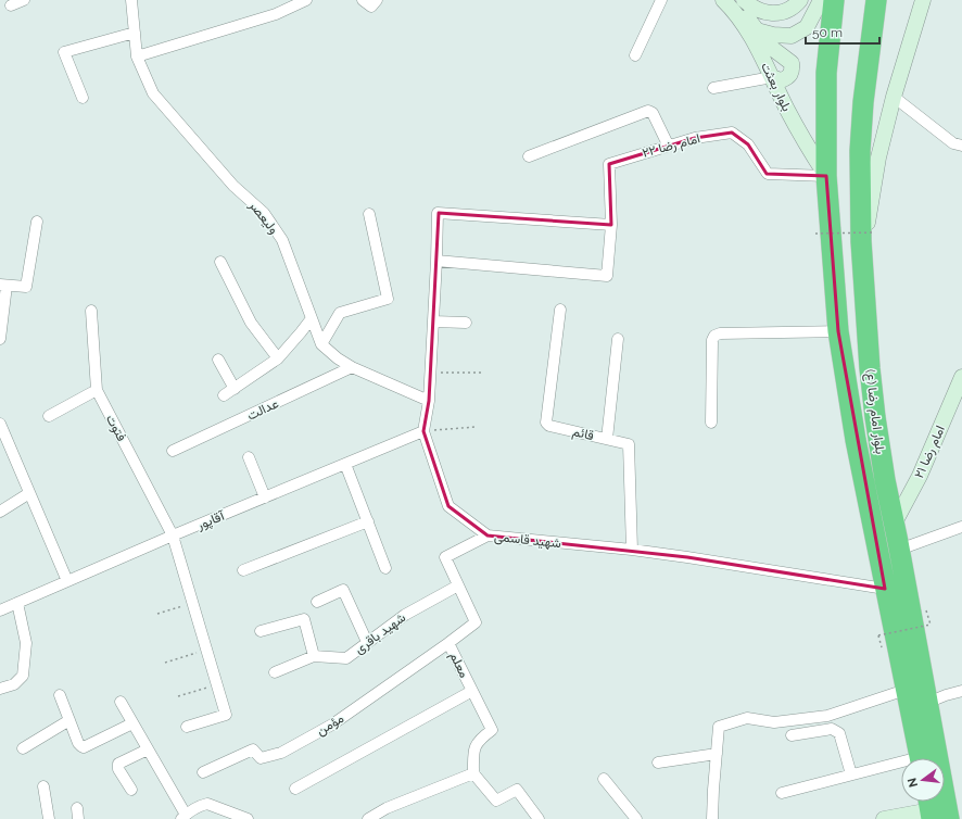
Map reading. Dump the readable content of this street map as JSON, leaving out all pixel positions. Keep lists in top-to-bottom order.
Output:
{
  "streets": {
    "highway": ["بلوار امام رضا (ع)"],
    "street": [
      "بلوار بعثت",
      "امام رضا ۲۲",
      "ولیعصر",
      "عدالت",
      "فتوت",
      "قائم",
      "امام رضا ۲۱",
      "آقاپور",
      "شهید قاسمی",
      "شهید باقری",
      "معلم",
      "مؤمن"
    ]
  },
  "crossings": [
    ["بلوار بعثت", "امام رضا ۲۲"],
    ["بلوار بعثت", "بلوار امام رضا (ع)"],
    ["امام رضا ۲۲", "بلوار امام رضا (ع)"],
    ["امام رضا ۲۲", "شهید قاسمی"],
    ["ولیعصر", "عدالت"],
    ["ولیعصر", "شهید قاسمی"],
    ["بلوار امام رضا (ع)", "امام رضا ۲۱"],
    ["بلوار امام رضا (ع)", "شهید قاسمی"],
    ["فتوت", "آقاپور"],
    ["قائم", "شهید قاسمی"],
    ["آقاپور", "شهید قاسمی"],
    ["شهید قاسمی", "معلم"],
    ["شهید باقری", "معلم"],
    ["معلم", "مؤمن"]
  ],
  "scale_bar": "50 m",
  "north": "left"
}
